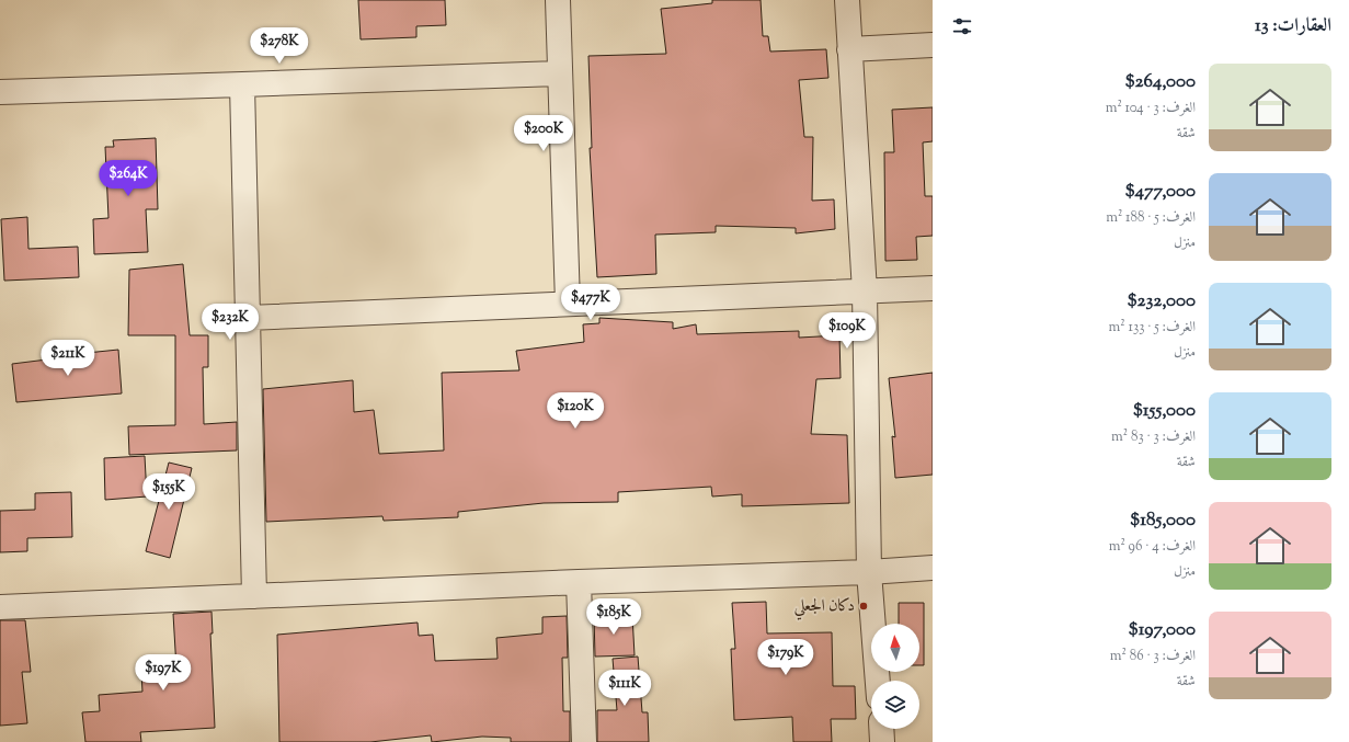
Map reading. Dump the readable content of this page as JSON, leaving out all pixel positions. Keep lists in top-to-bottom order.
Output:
{
  "places": ["دكان الجعلي"],
  "north": "top",
  "page": {
    "heading": "العقارات: 13",
    "price": [
      "$278K",
      "$200K",
      "$264K",
      "$477K",
      "$232K",
      "$109K",
      "$211K",
      "$120K",
      "$155K",
      "$185K",
      "$179K",
      "$197K",
      "$111K"
    ],
    "list": [
      {
        "name": "$264,000",
        "note": "الغرف: 3 · 104 m² · شقة"
      },
      {
        "name": "$477,000",
        "note": "الغرف: 5 · 188 m² · منزل"
      },
      {
        "name": "$232,000",
        "note": "الغرف: 5 · 133 m² · منزل"
      },
      {
        "name": "$155,000",
        "note": "الغرف: 3 · 83 m² · شقة"
      },
      {
        "name": "$185,000",
        "note": "الغرف: 4 · 96 m² · منزل"
      },
      {
        "name": "$197,000",
        "note": "الغرف: 3 · 86 m² · شقة"
      }
    ]
  }
}
